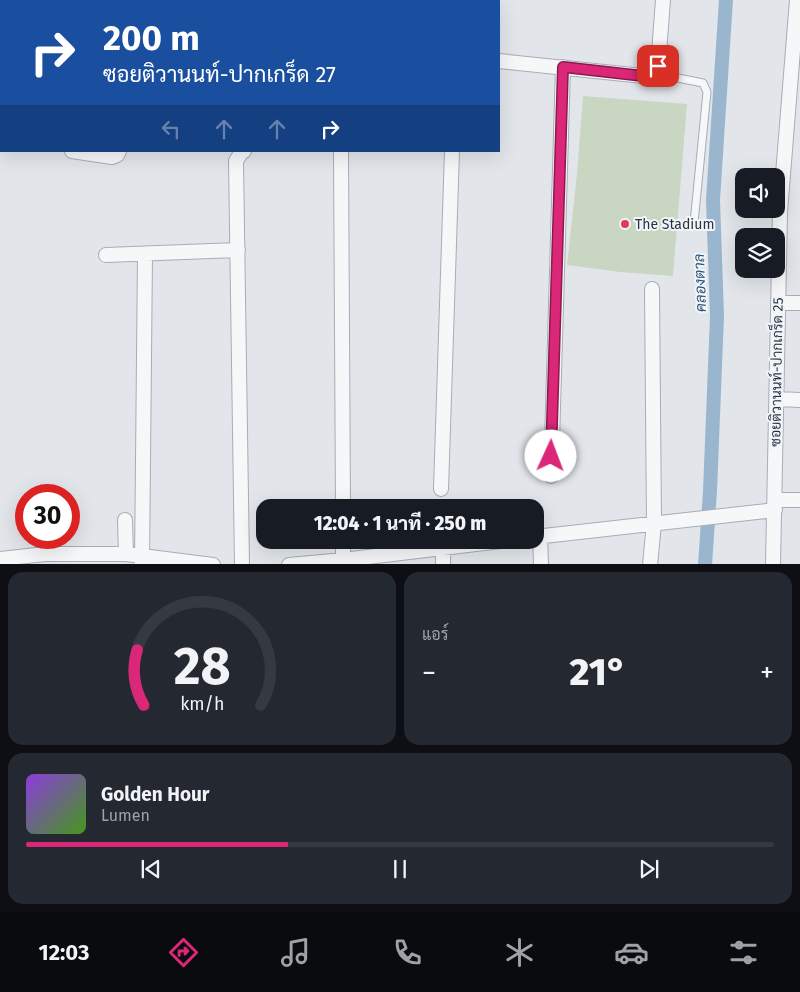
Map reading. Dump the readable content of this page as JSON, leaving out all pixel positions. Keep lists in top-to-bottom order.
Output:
{
  "streets": {
    "street": ["ซอยติวานนท์-ปากเกร็ด 25"]
  },
  "water": ["คลองตาล"],
  "places": ["The Stadium"],
  "page": {
    "turn": ["200 m", "ซอยติวานนท์-ปากเกร็ด 27"],
    "limit": "30",
    "trip": "12:04 · 1 นาที · 250 m",
    "tile": "แอร์",
    "heat": ["−", "21°", "+"],
    "song": ["Golden Hour", "Lumen"],
    "tabs": "12:03",
    "gauge": ["28", "km/h"]
  }
}
